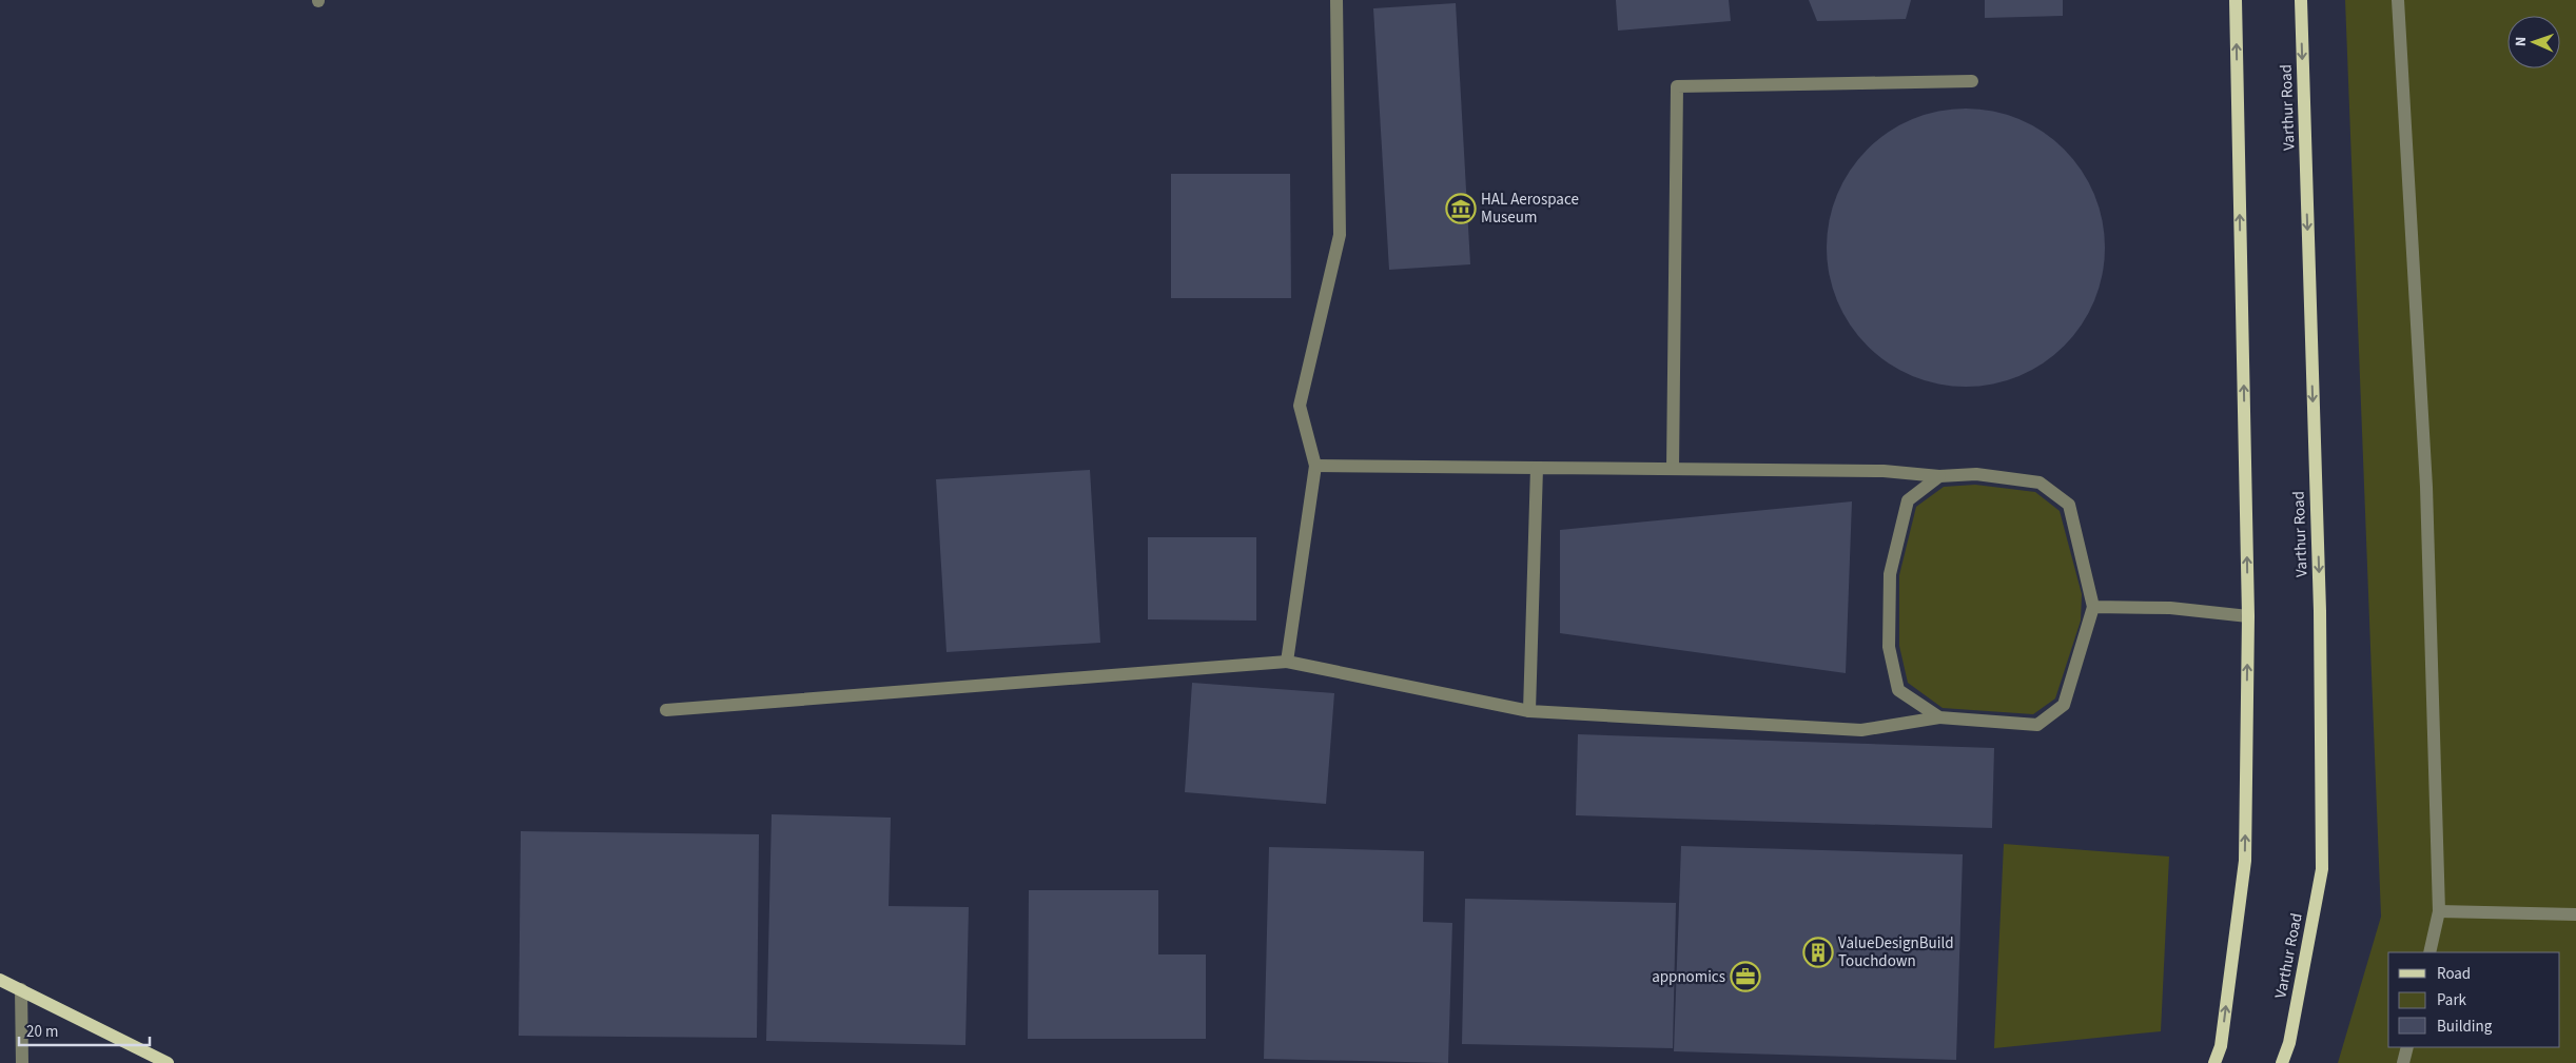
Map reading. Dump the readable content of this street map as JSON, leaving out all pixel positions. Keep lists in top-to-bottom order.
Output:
{
  "streets": {
    "main road": ["Varthur Road"]
  },
  "places": {
    "museum": ["HAL Aerospace Museum"],
    "building": ["ValueDesignBuild Touchdown"],
    "office": ["appnomics"]
  },
  "legend": ["Road", "Park", "Building"],
  "scale_bar": "20 m",
  "north": "left"
}
